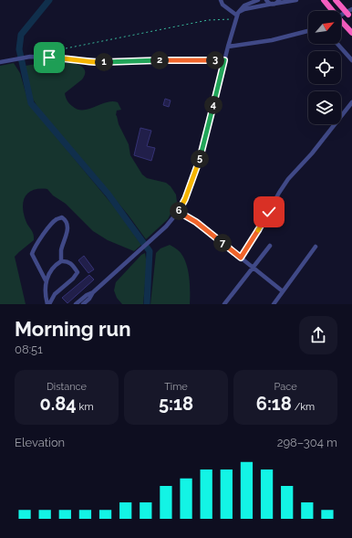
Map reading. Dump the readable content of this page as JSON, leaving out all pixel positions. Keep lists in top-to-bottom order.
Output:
{
  "north": "top right",
  "page": {
    "pins": [
      "2",
      "3",
      "1",
      "4",
      "5",
      "6",
      "7"
    ],
    "heading": ["Morning run", "08:51"],
    "stats": [
      ["Distance", "0.84 km"],
      ["Time", "5:18"],
      ["Pace", "6:18 /km"]
    ],
    "chart": ["Elevation", "298–304 m"]
  }
}
